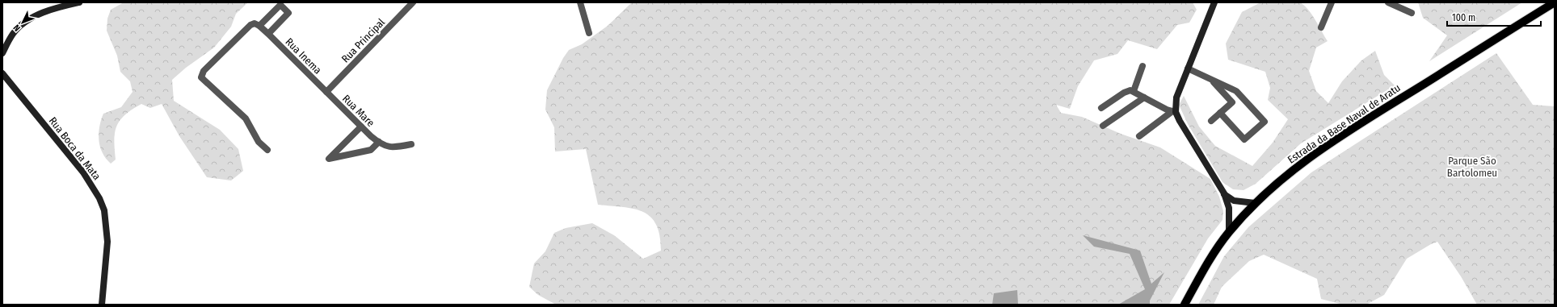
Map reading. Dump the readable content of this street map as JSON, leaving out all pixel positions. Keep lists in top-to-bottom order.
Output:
{
  "streets": {
    "main road": ["Estrada da Base Naval de Aratu"],
    "street": [
      "Rua Principal",
      "Rua Inema",
      "Rua Mare",
      "Rua Boca da Mata"
    ]
  },
  "crossings": [
    ["Rua Principal", "Rua Inema"],
    ["Rua Principal", "Rua Mare"],
    ["Rua Inema", "Rua Mare"]
  ],
  "parks": ["Parque São Bartolomeu"],
  "scale_bar": "100 m",
  "north": "bottom left"
}
